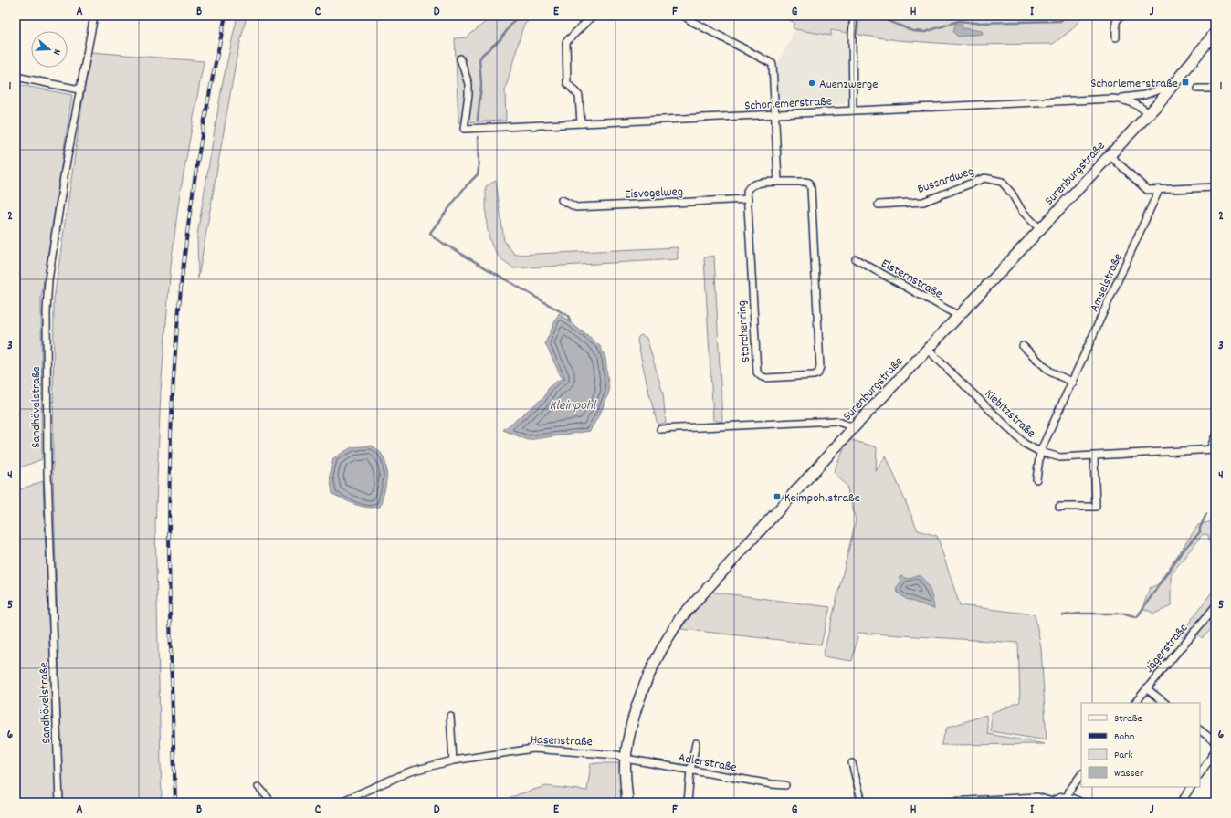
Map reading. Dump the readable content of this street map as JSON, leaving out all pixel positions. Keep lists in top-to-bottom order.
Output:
{
  "streets": {
    "street": [
      "Schorlemerstraße",
      "Surenburgstraße",
      "Bussardweg",
      "Eisvogelweg",
      "Elsternstraße",
      "Amselstraße",
      "Storchenring",
      "Sandhövelstraße",
      "Kiebitzstraße",
      "Jägerstraße",
      "Hasenstraße",
      "Adlerstraße"
    ]
  },
  "crossings": [
    ["Schorlemerstraße", "Surenburgstraße"],
    ["Surenburgstraße", "Bussardweg"],
    ["Surenburgstraße", "Elsternstraße"],
    ["Surenburgstraße", "Kiebitzstraße"],
    ["Surenburgstraße", "Hasenstraße"],
    ["Surenburgstraße", "Adlerstraße"],
    ["Eisvogelweg", "Storchenring"],
    ["Amselstraße", "Kiebitzstraße"],
    ["Hasenstraße", "Adlerstraße"]
  ],
  "water": ["Kleinpohl"],
  "places": {
    "transit": ["Schorlemerstraße", "Keimpohlstraße"],
    "other": ["Auenzwerge"]
  },
  "legend": [
    "Straße",
    "Bahn",
    "Park",
    "Wasser"
  ],
  "north": "right",
  "grid": {
    "columns": [
      "A",
      "B",
      "C",
      "D",
      "E",
      "F",
      "G",
      "H",
      "I",
      "J"
    ],
    "rows": [
      "1",
      "2",
      "3",
      "4",
      "5",
      "6"
    ]
  }
}
